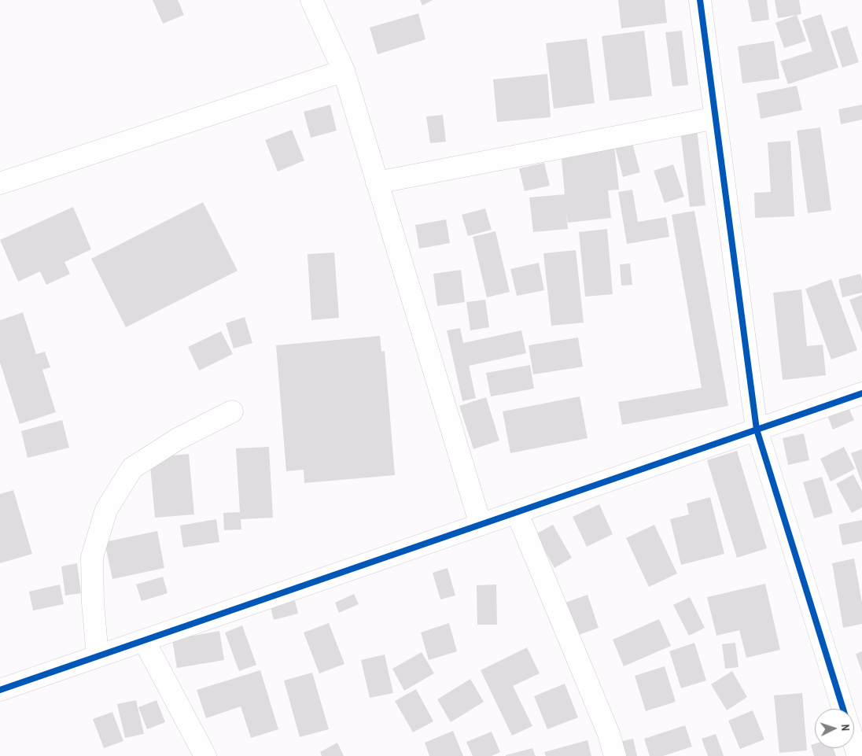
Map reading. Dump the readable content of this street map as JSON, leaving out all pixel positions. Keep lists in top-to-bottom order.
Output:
{
  "north": "right"
}
